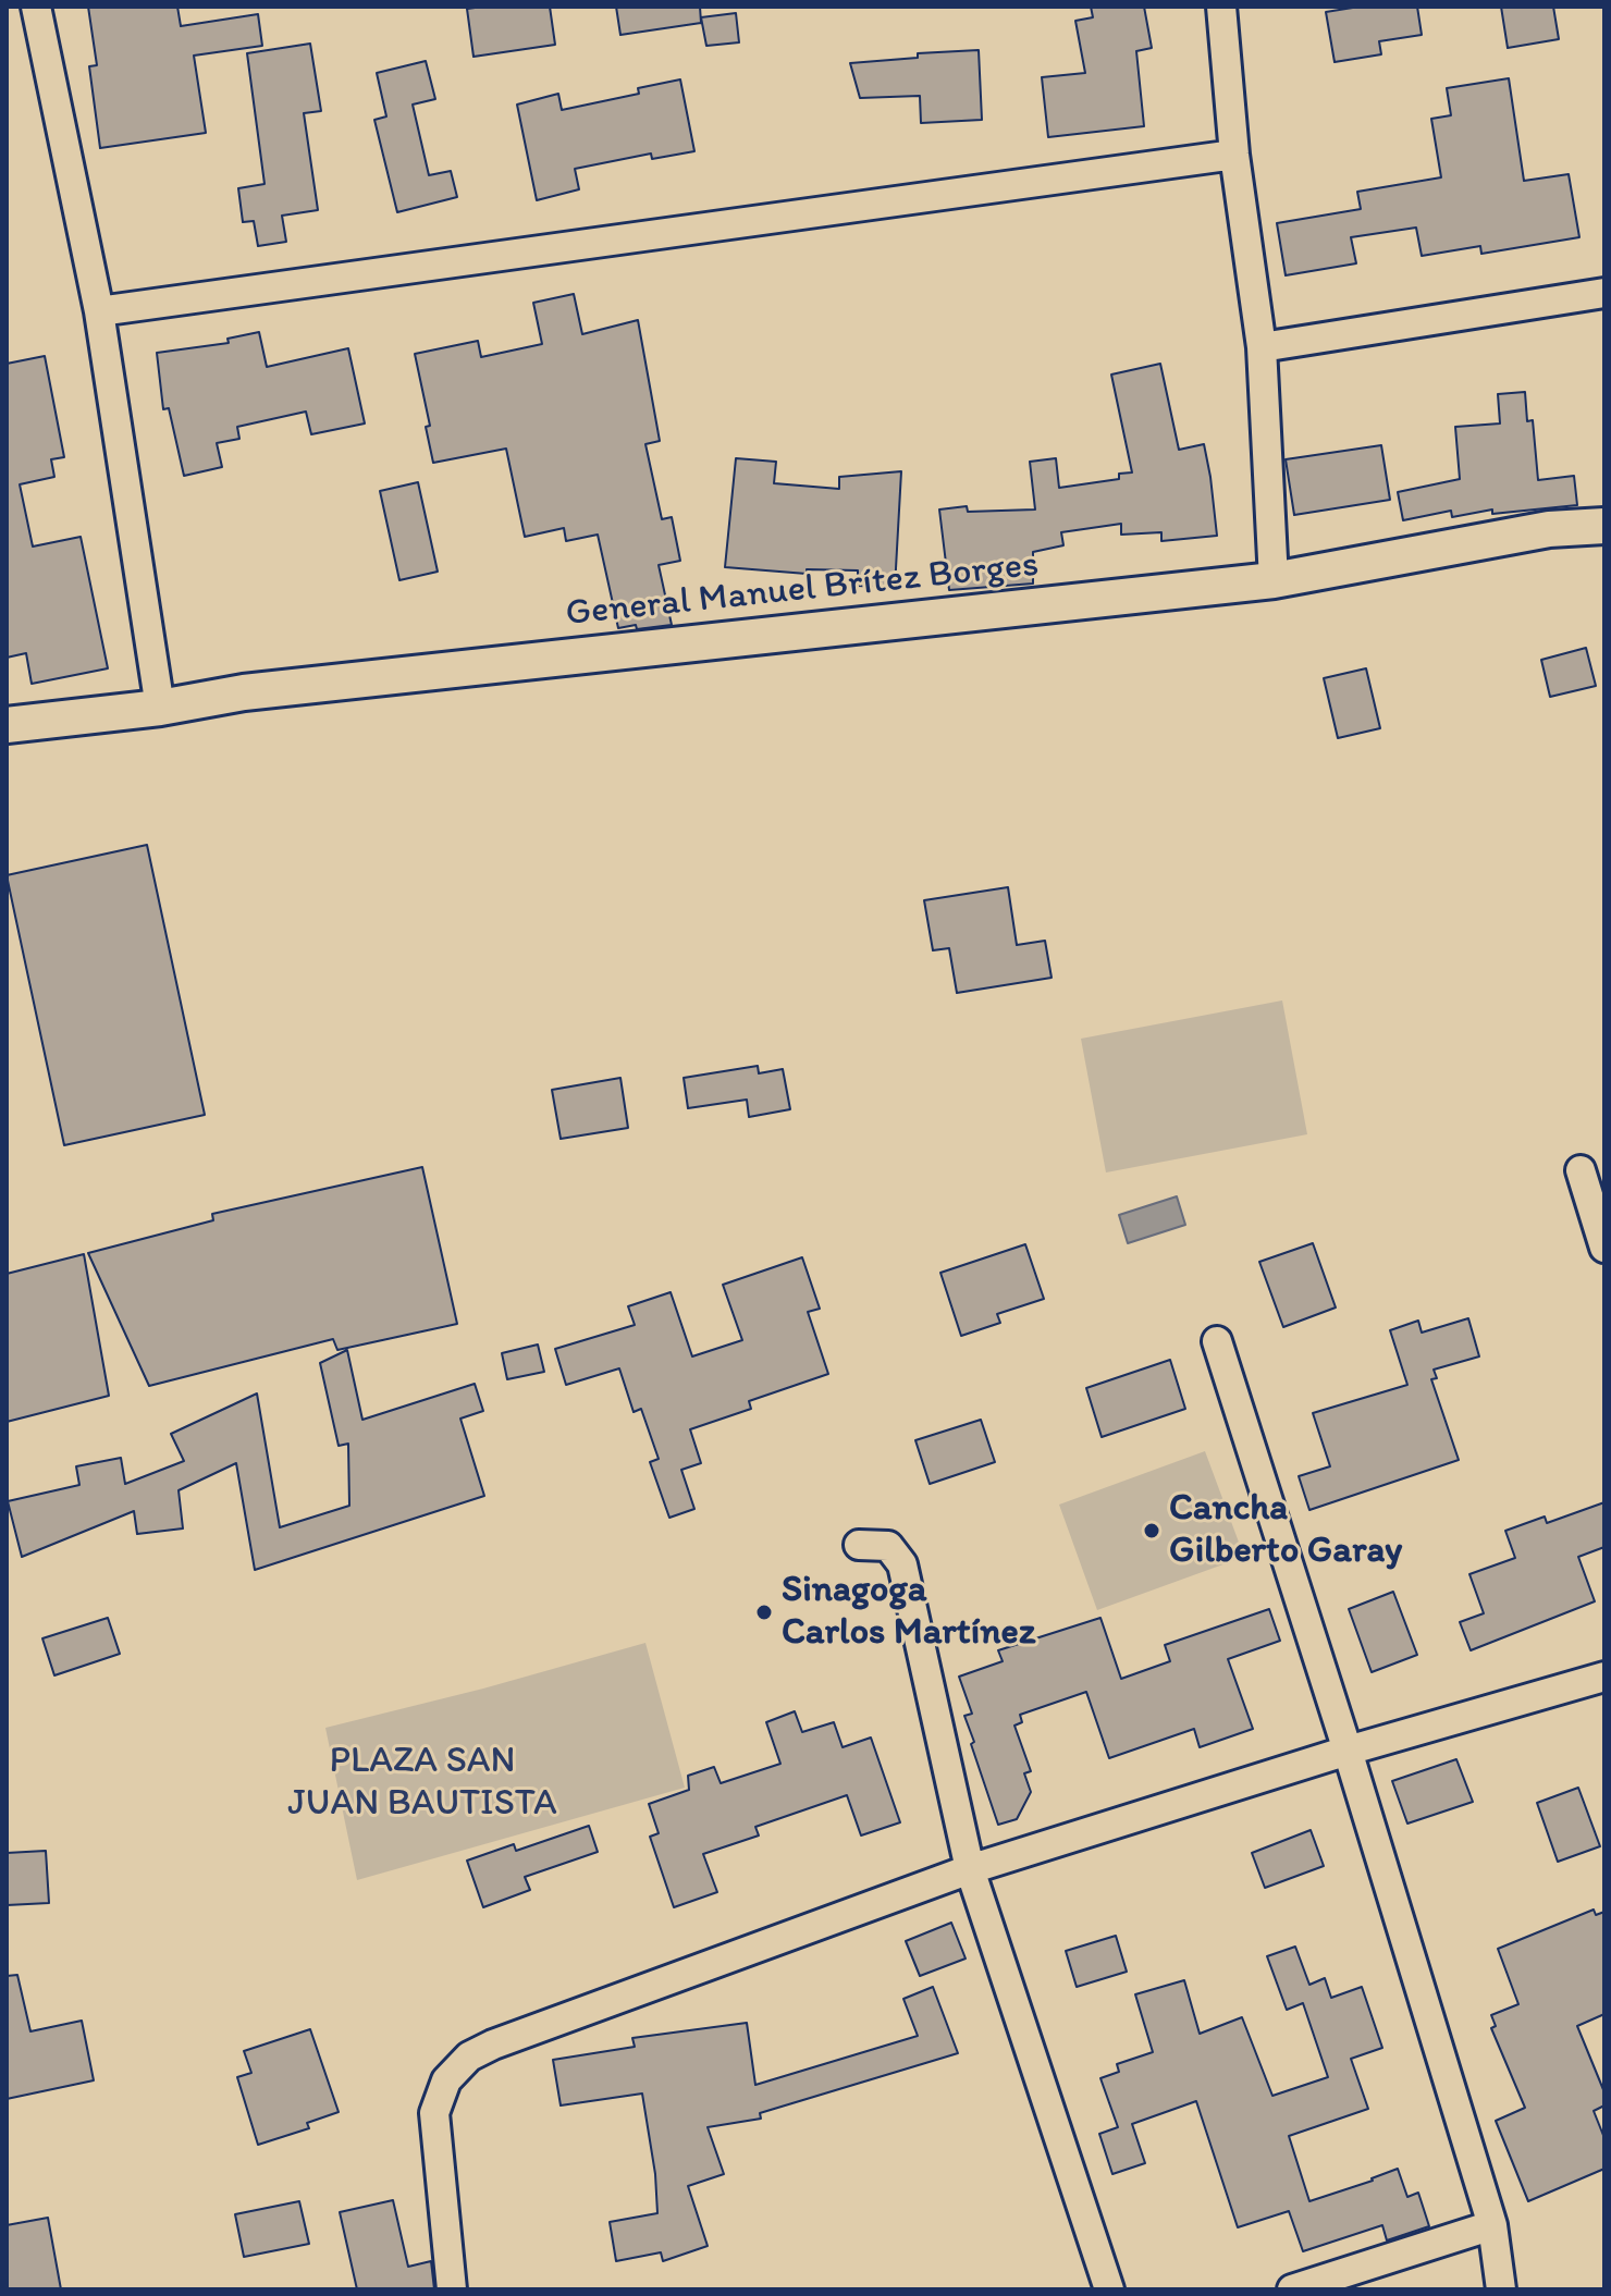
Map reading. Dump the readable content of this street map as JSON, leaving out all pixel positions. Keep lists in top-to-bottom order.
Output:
{
  "streets": {
    "street": ["General Manuel Brítez Borges"]
  },
  "parks": ["PLAZA SAN JUAN BAUTISTA"],
  "places": ["Cancha Gilberto Garay", "Sinagoga Carlos Martínez"]
}
